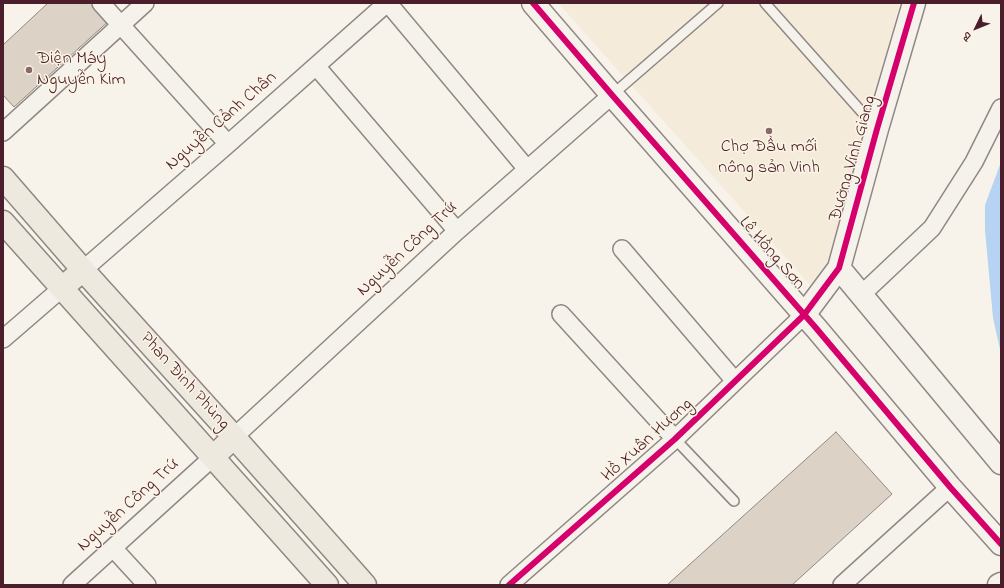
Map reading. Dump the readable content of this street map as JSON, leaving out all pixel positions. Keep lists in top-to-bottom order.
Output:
{
  "streets": {
    "main road": ["Phan Đình Phùng"],
    "street": [
      "Nguyễn Cảnh Chân",
      "Đường Vĩnh Giang",
      "Nguyễn Công Trứ",
      "Lê Hồng Sơn",
      "Hồ Xuân Hương"
    ]
  },
  "crossings": [
    ["Nguyễn Cảnh Chân", "Phan Đình Phùng"],
    ["Đường Vĩnh Giang", "Lê Hồng Sơn"],
    ["Đường Vĩnh Giang", "Hồ Xuân Hương"],
    ["Nguyễn Công Trứ", "Lê Hồng Sơn"],
    ["Nguyễn Công Trứ", "Phan Đình Phùng"],
    ["Lê Hồng Sơn", "Hồ Xuân Hương"]
  ],
  "places": ["Điện Máy Nguyễn Kim", "Chợ Đầu mối nông sản Vinh"],
  "north": "bottom left"
}
